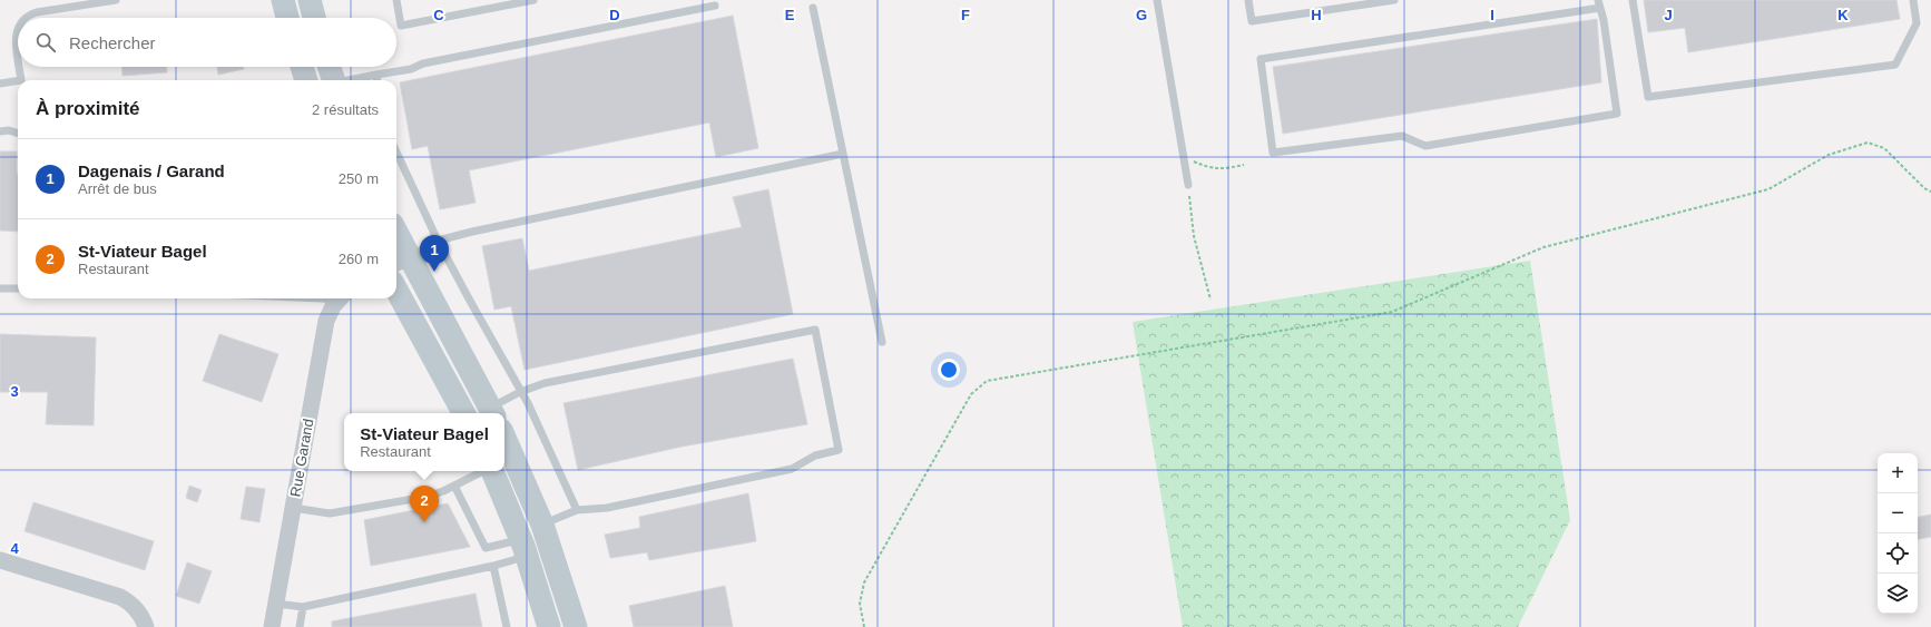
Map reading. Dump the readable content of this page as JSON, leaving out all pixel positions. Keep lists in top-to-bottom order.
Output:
{
  "streets": {
    "street": ["Rue Garand"]
  },
  "page": {
    "search": "Rechercher",
    "heading": ["À proximité", "2 résultats"],
    "list": [
      {
        "mark": "1",
        "name": "Dagenais / Garand",
        "note": "Arrêt de bus",
        "value": "250 m"
      },
      {
        "mark": "2",
        "name": "St-Viateur Bagel",
        "note": "Restaurant",
        "value": "260 m"
      }
    ],
    "pins": ["1", "2"],
    "popup": ["St-Viateur Bagel", "Restaurant"],
    "map_buttons": ["+", "−"]
  },
  "grid": {
    "columns": [
      "C",
      "D",
      "E",
      "F",
      "G",
      "H",
      "I",
      "J",
      "K"
    ],
    "rows": ["3", "4"]
  }
}
